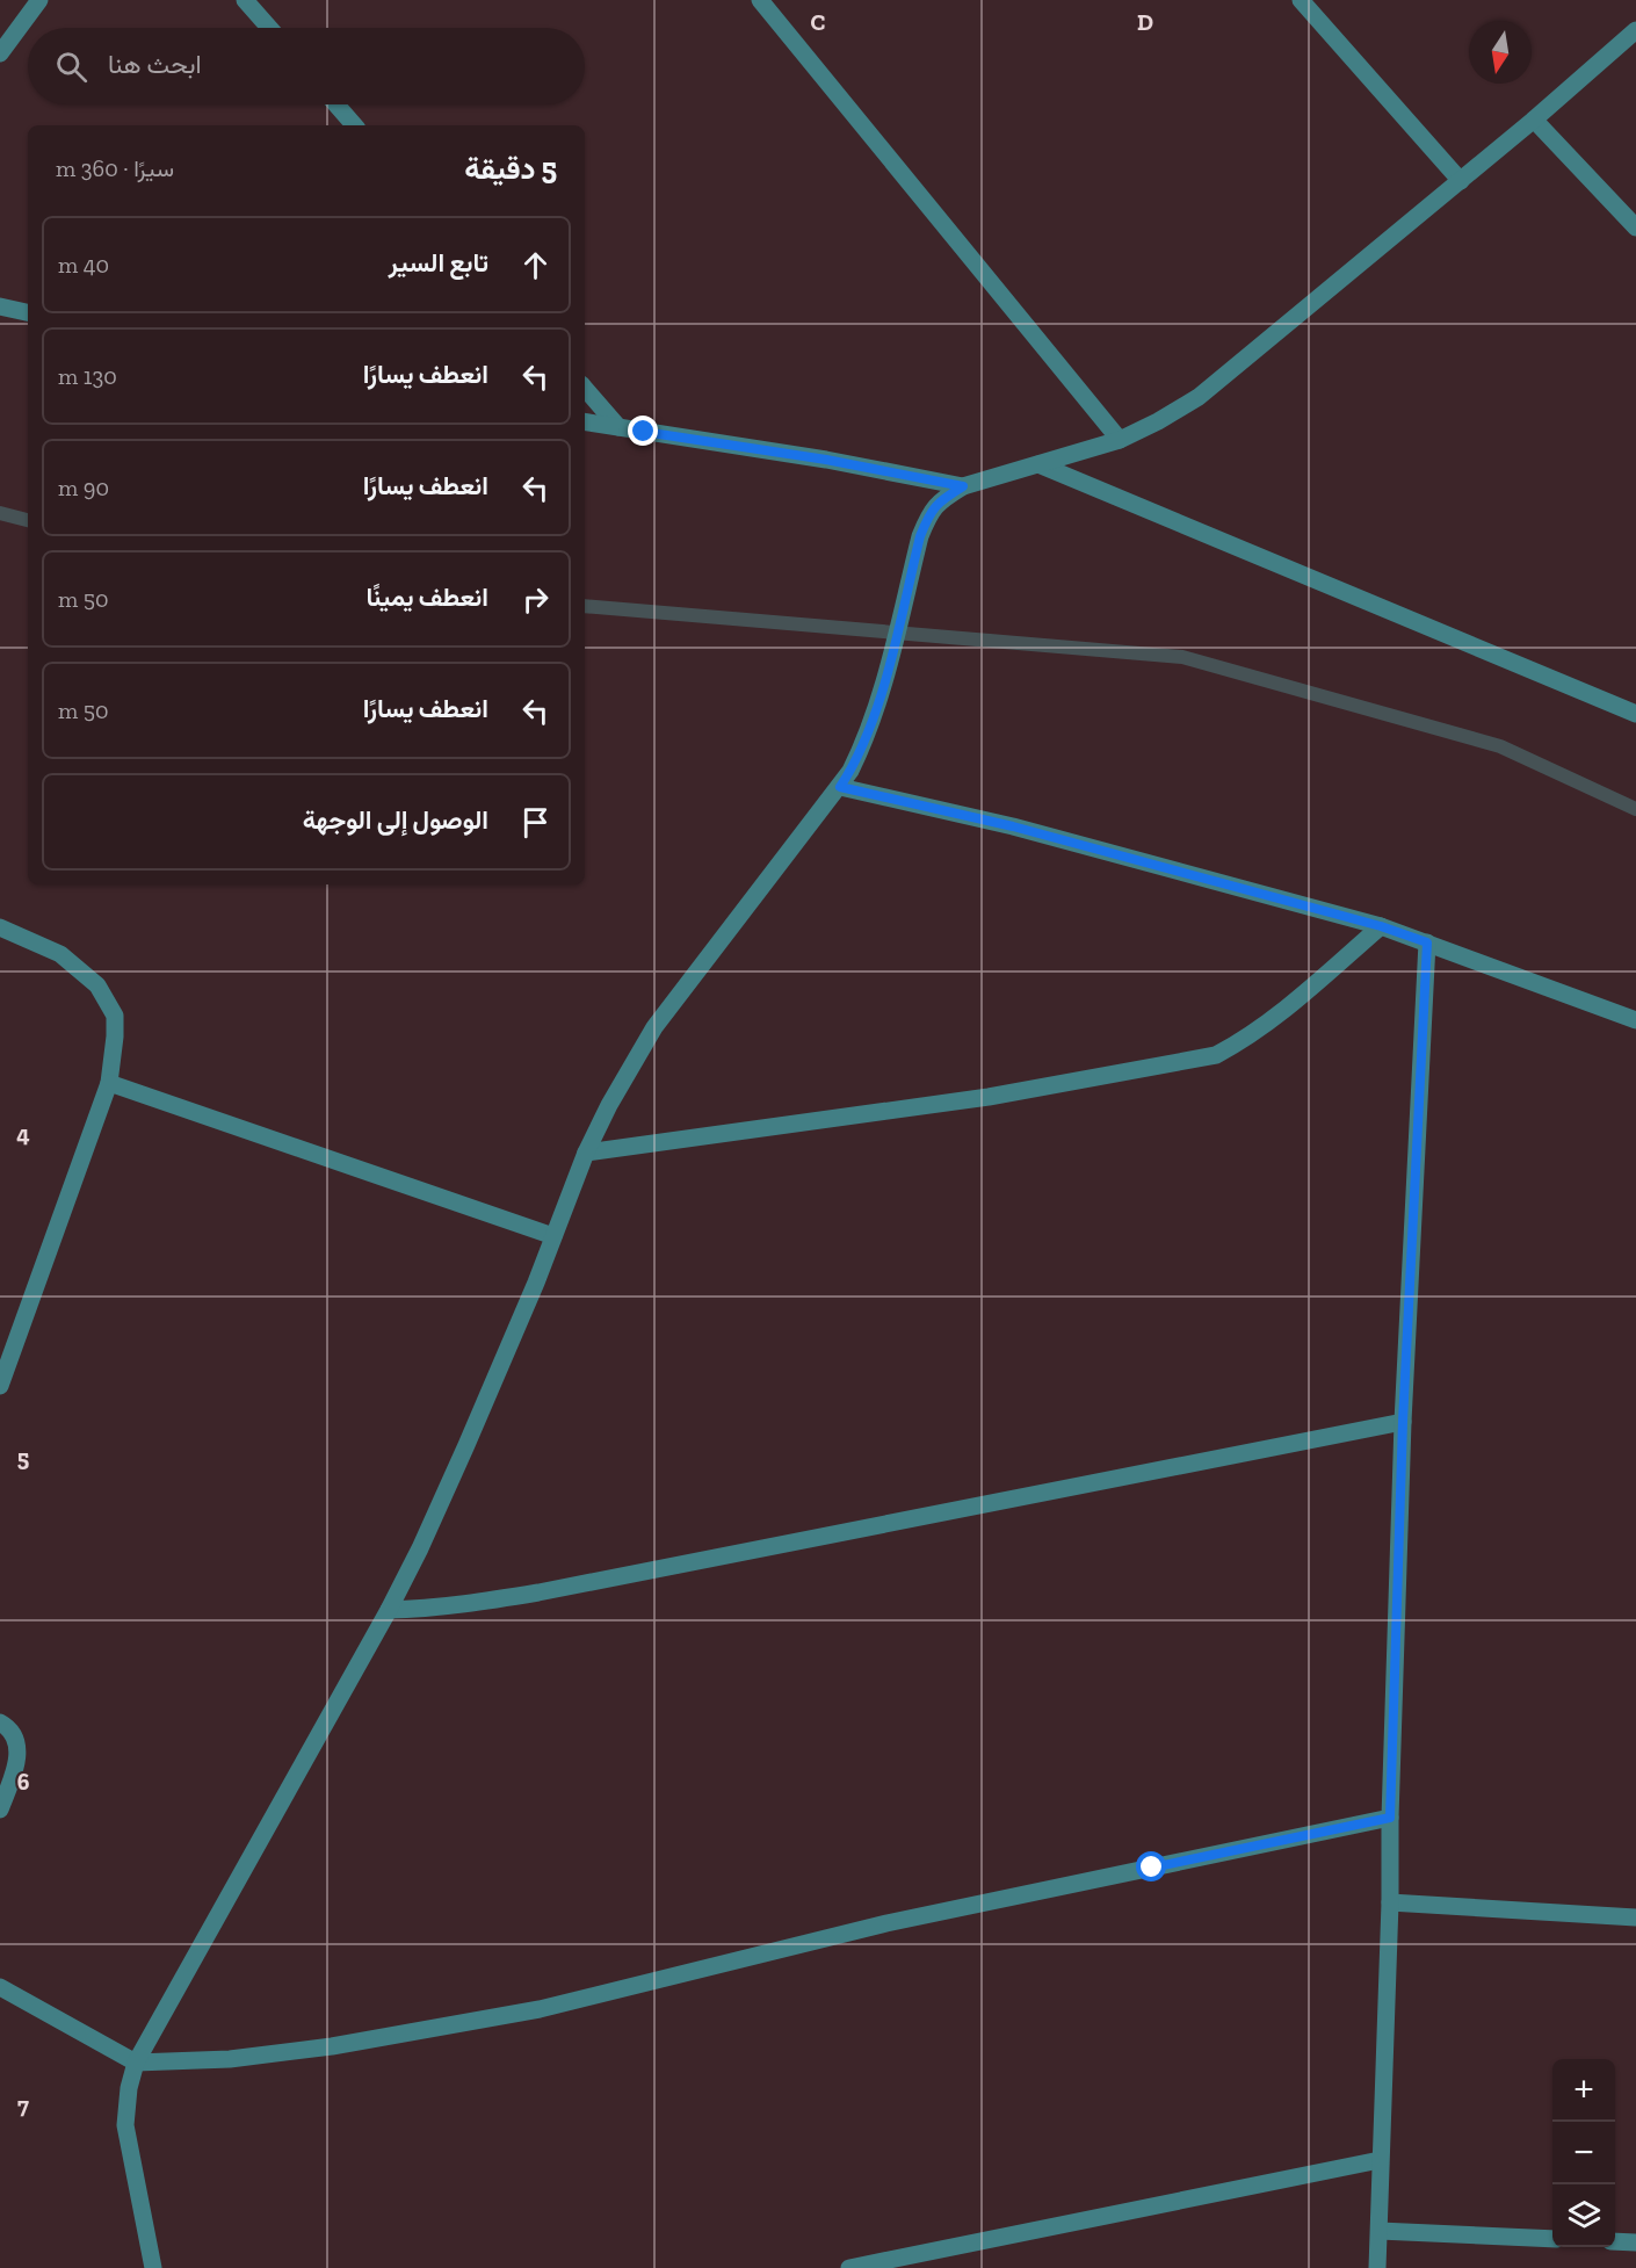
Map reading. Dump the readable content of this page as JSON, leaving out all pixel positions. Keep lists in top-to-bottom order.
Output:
{
  "north": "bottom",
  "page": {
    "search": "ابحث هنا",
    "heading": ["5 دقيقة", "سيرًا · 360 m"],
    "list": [
      ["تابع السير", "40 m"],
      ["انعطف يسارًا", "130 m"],
      ["انعطف يسارًا", "90 m"],
      ["انعطف يمينًا", "50 m"],
      ["انعطف يسارًا", "50 m"],
      "الوصول إلى الوجهة"
    ],
    "map_buttons": ["+", "−"]
  },
  "grid": {
    "columns": ["C", "D"],
    "rows": [
      "4",
      "5",
      "6",
      "7"
    ]
  }
}
